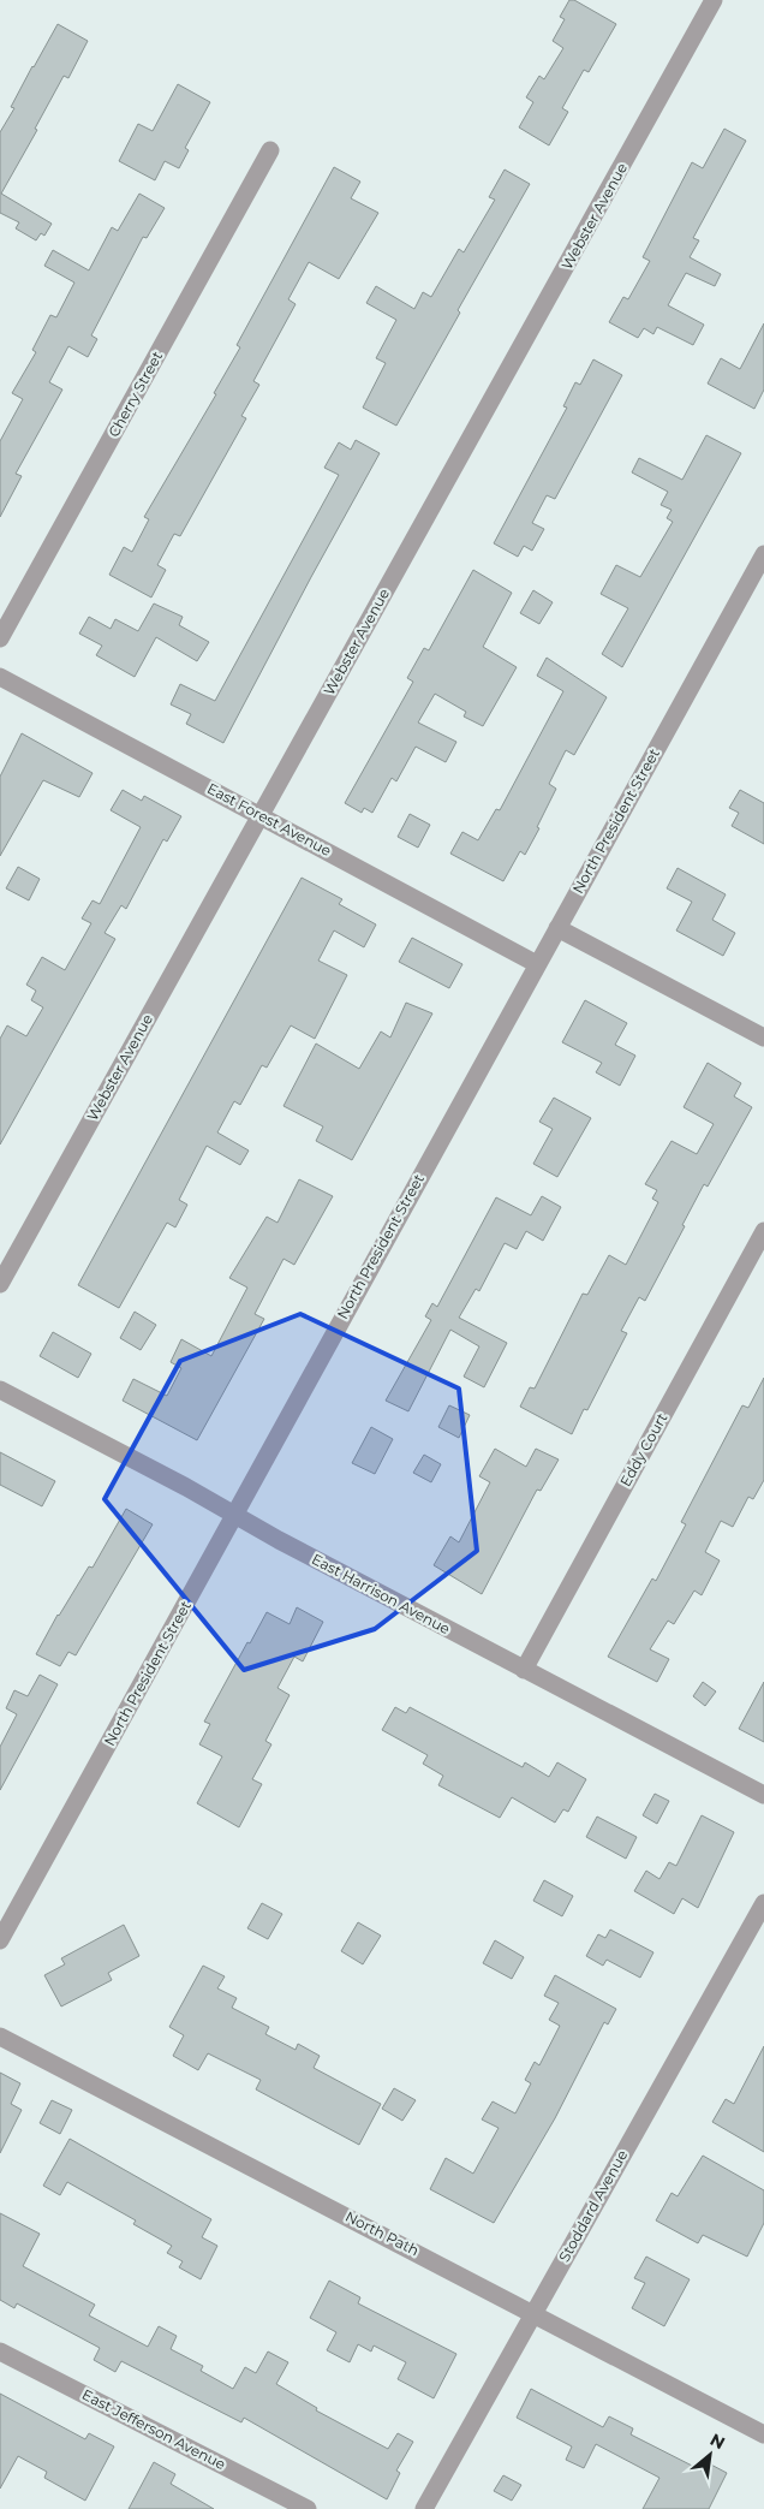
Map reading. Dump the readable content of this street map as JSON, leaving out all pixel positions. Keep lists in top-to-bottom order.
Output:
{
  "streets": {
    "street": [
      "Webster Avenue",
      "Cherry Street",
      "East Forest Avenue",
      "North President Street",
      "Eddy Court",
      "East Harrison Avenue",
      "Stoddard Avenue",
      "North Path",
      "East Jefferson Avenue"
    ]
  },
  "crossings": [
    ["Webster Avenue", "East Forest Avenue"],
    ["East Forest Avenue", "North President Street"],
    ["North President Street", "East Harrison Avenue"],
    ["Eddy Court", "East Harrison Avenue"],
    ["Stoddard Avenue", "North Path"]
  ],
  "north": "top right"
}
